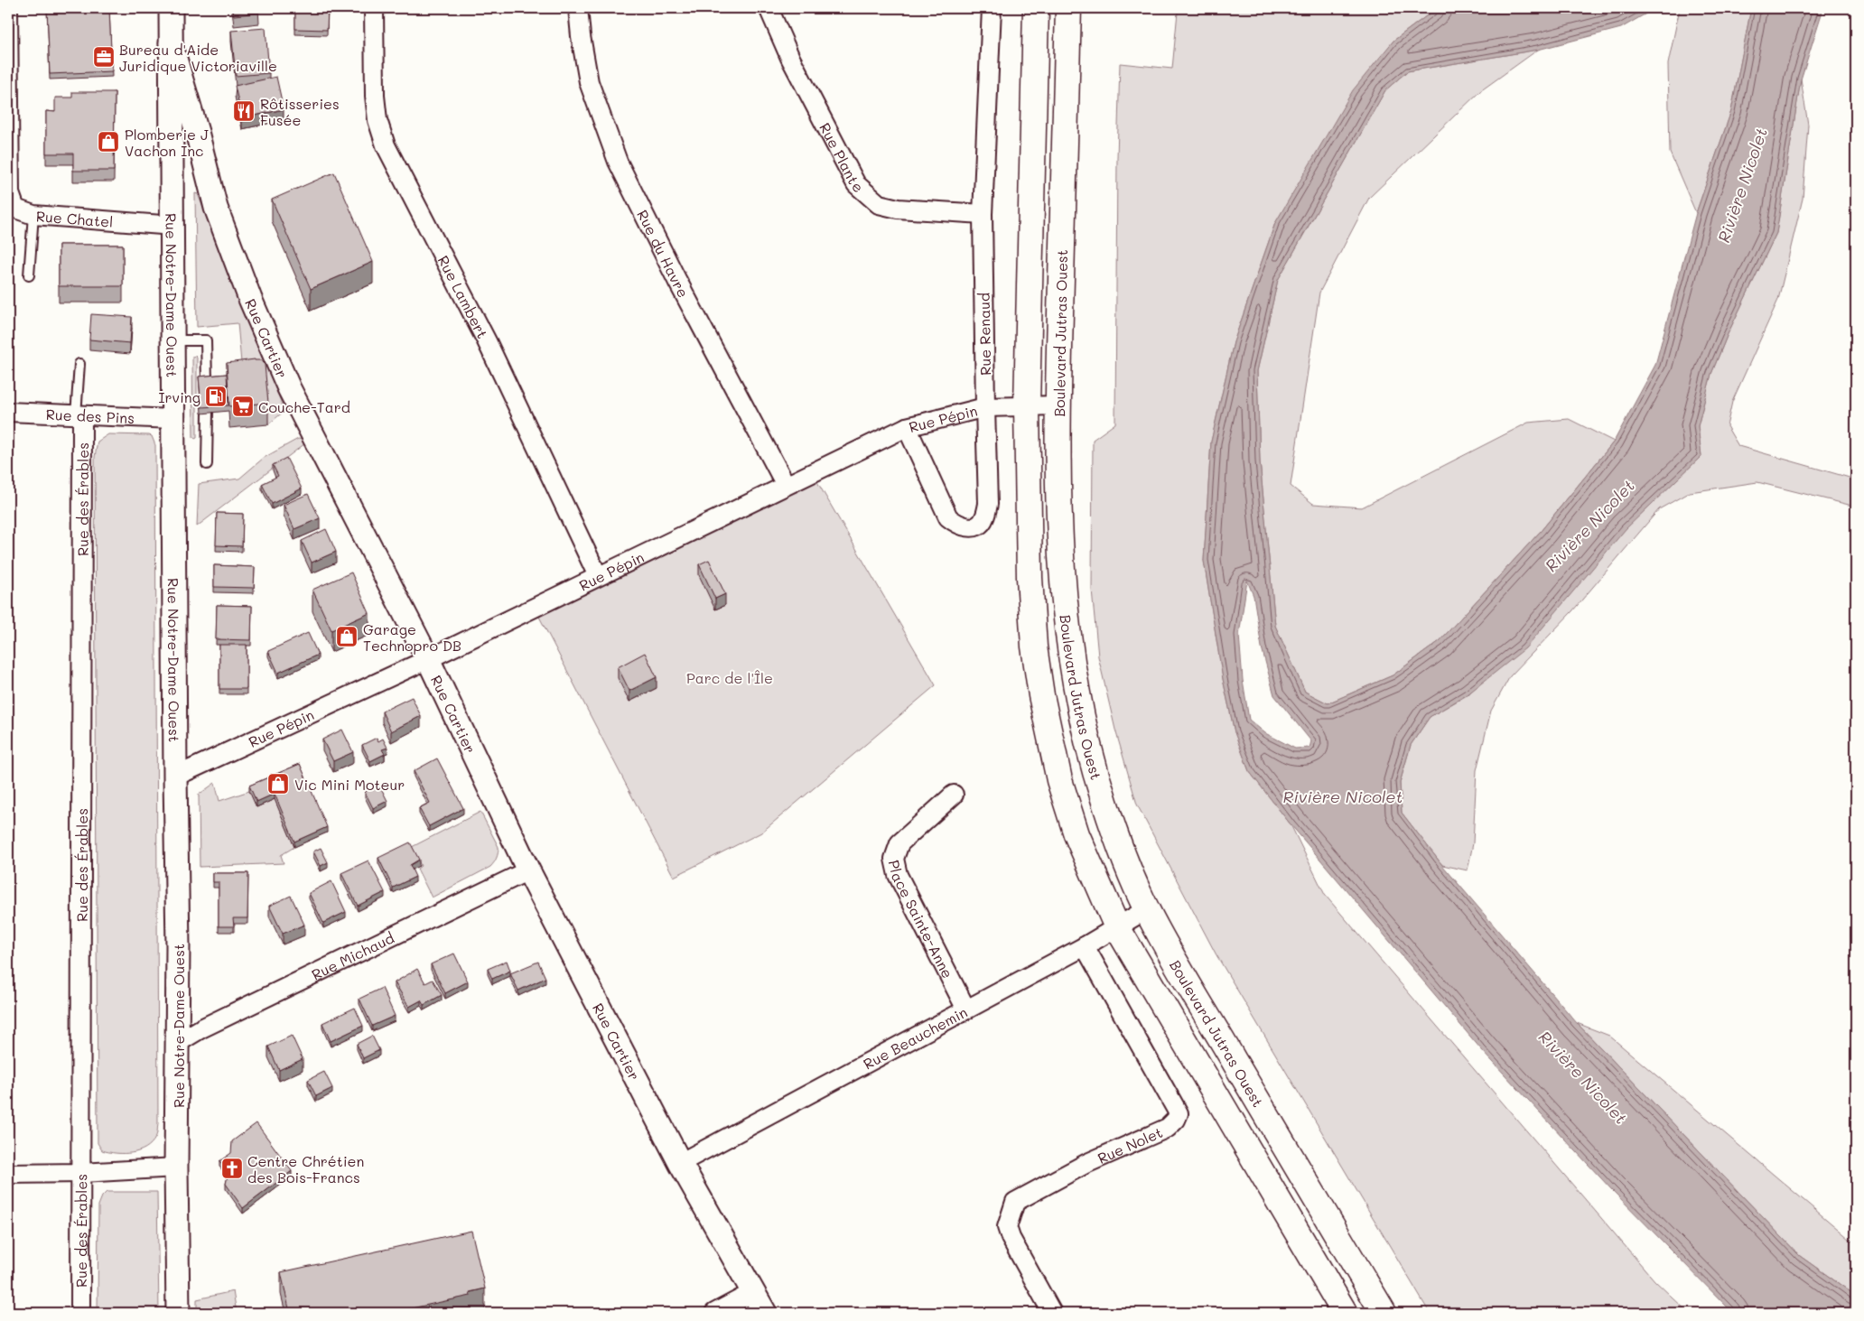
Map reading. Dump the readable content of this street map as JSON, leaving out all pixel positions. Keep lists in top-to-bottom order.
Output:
{
  "streets": {
    "main road": ["Boulevard Jutras Ouest"],
    "street": [
      "Rue Plante",
      "Rue Chatel",
      "Rue du Havre",
      "Rue Notre-Dame Ouest",
      "Rue Lambert",
      "Rue Renaud",
      "Rue Cartier",
      "Rue des Pins",
      "Rue Pépin",
      "Rue des Érables",
      "Place Sainte-Anne",
      "Rue Michaud",
      "Rue Beauchemin",
      "Rue Nolet"
    ]
  },
  "crossings": [
    ["Rue Plante", "Rue Renaud"],
    ["Rue Chatel", "Rue Notre-Dame Ouest"],
    ["Rue du Havre", "Rue Pépin"],
    ["Rue Notre-Dame Ouest", "Rue Cartier"],
    ["Rue Notre-Dame Ouest", "Rue des Pins"],
    ["Rue Notre-Dame Ouest", "Rue Pépin"],
    ["Rue Notre-Dame Ouest", "Rue Michaud"],
    ["Rue Lambert", "Rue Pépin"],
    ["Boulevard Jutras Ouest", "Rue Pépin"],
    ["Boulevard Jutras Ouest", "Rue Beauchemin"],
    ["Rue Renaud", "Rue Pépin"],
    ["Rue Cartier", "Rue Pépin"],
    ["Rue Cartier", "Rue Michaud"],
    ["Rue Cartier", "Rue Beauchemin"],
    ["Rue des Pins", "Rue des Érables"],
    ["Place Sainte-Anne", "Rue Beauchemin"],
    ["Rue Beauchemin", "Rue Nolet"]
  ],
  "water": ["Rivière Nicolet"],
  "parks": ["Parc de l'Île"],
  "places": {
    "office": ["Bureau d'Aide Juridique Victoriaville"],
    "restaurant": ["Rôtisseries Fusée"],
    "shop": ["Plomberie J Vachon Inc", "Garage Technopro DB", "Vic Mini Moteur"],
    "fuel station": ["Irving"],
    "supermarket": ["Couche-Tard"],
    "church": ["Centre Chrétien des Bois-Francs"]
  }
}
